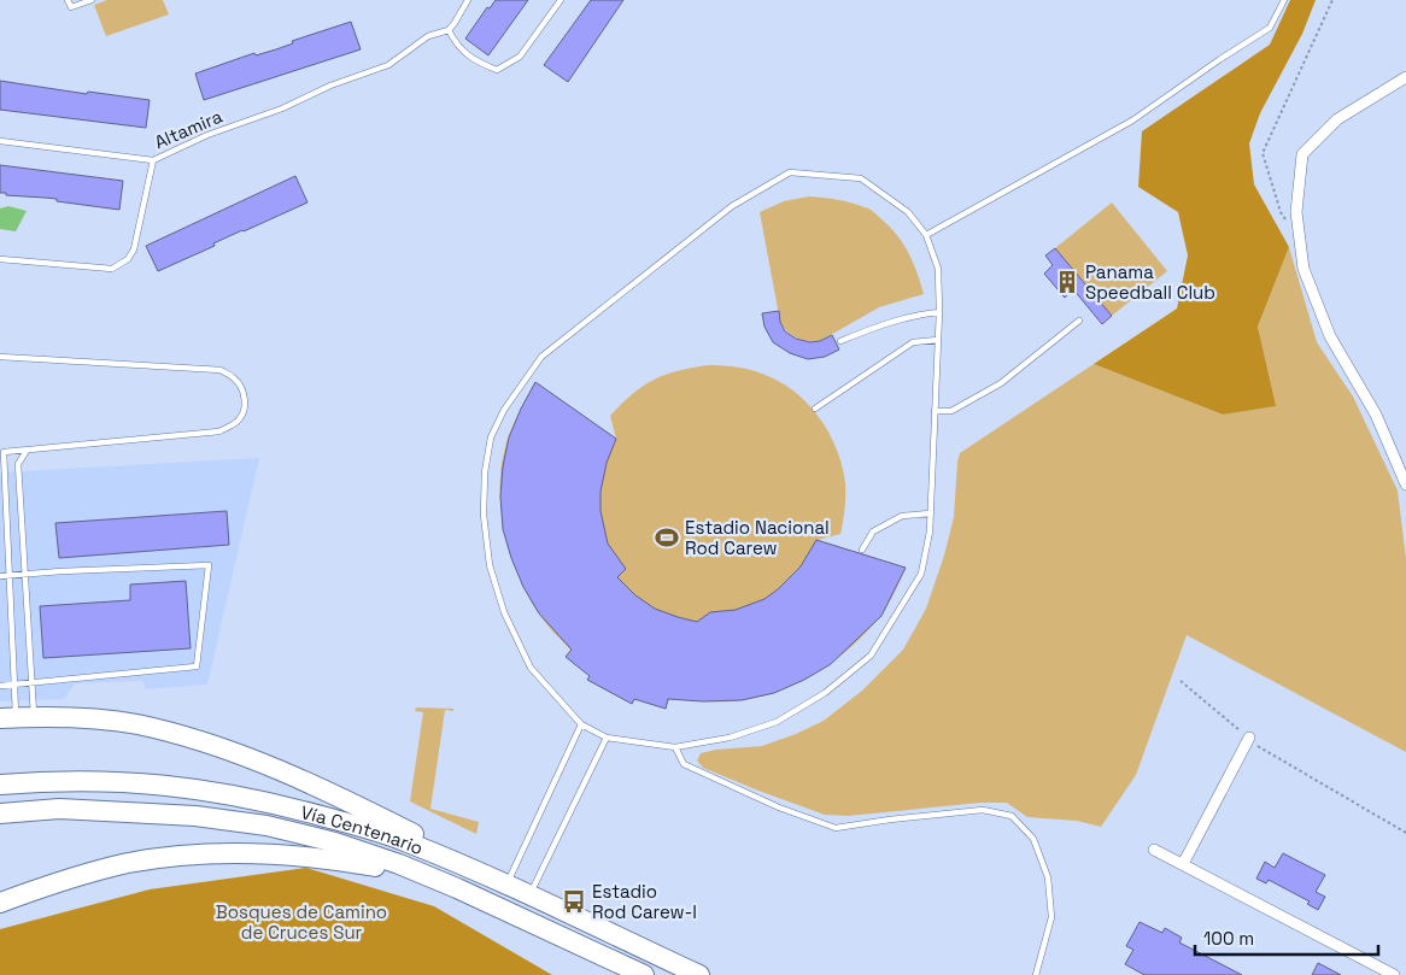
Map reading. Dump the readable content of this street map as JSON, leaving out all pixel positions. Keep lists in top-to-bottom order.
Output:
{
  "streets": {
    "highway": ["Vía Centenario"],
    "lane": ["Altamira"]
  },
  "parks": ["Bosques de Camino de Cruces Sur"],
  "places": {
    "building": ["Panama Speedball Club"],
    "sports": ["Estadio Nacional Rod Carew"],
    "bus stop": ["Estadio Rod Carew-I"]
  },
  "scale_bar": "100 m"
}
